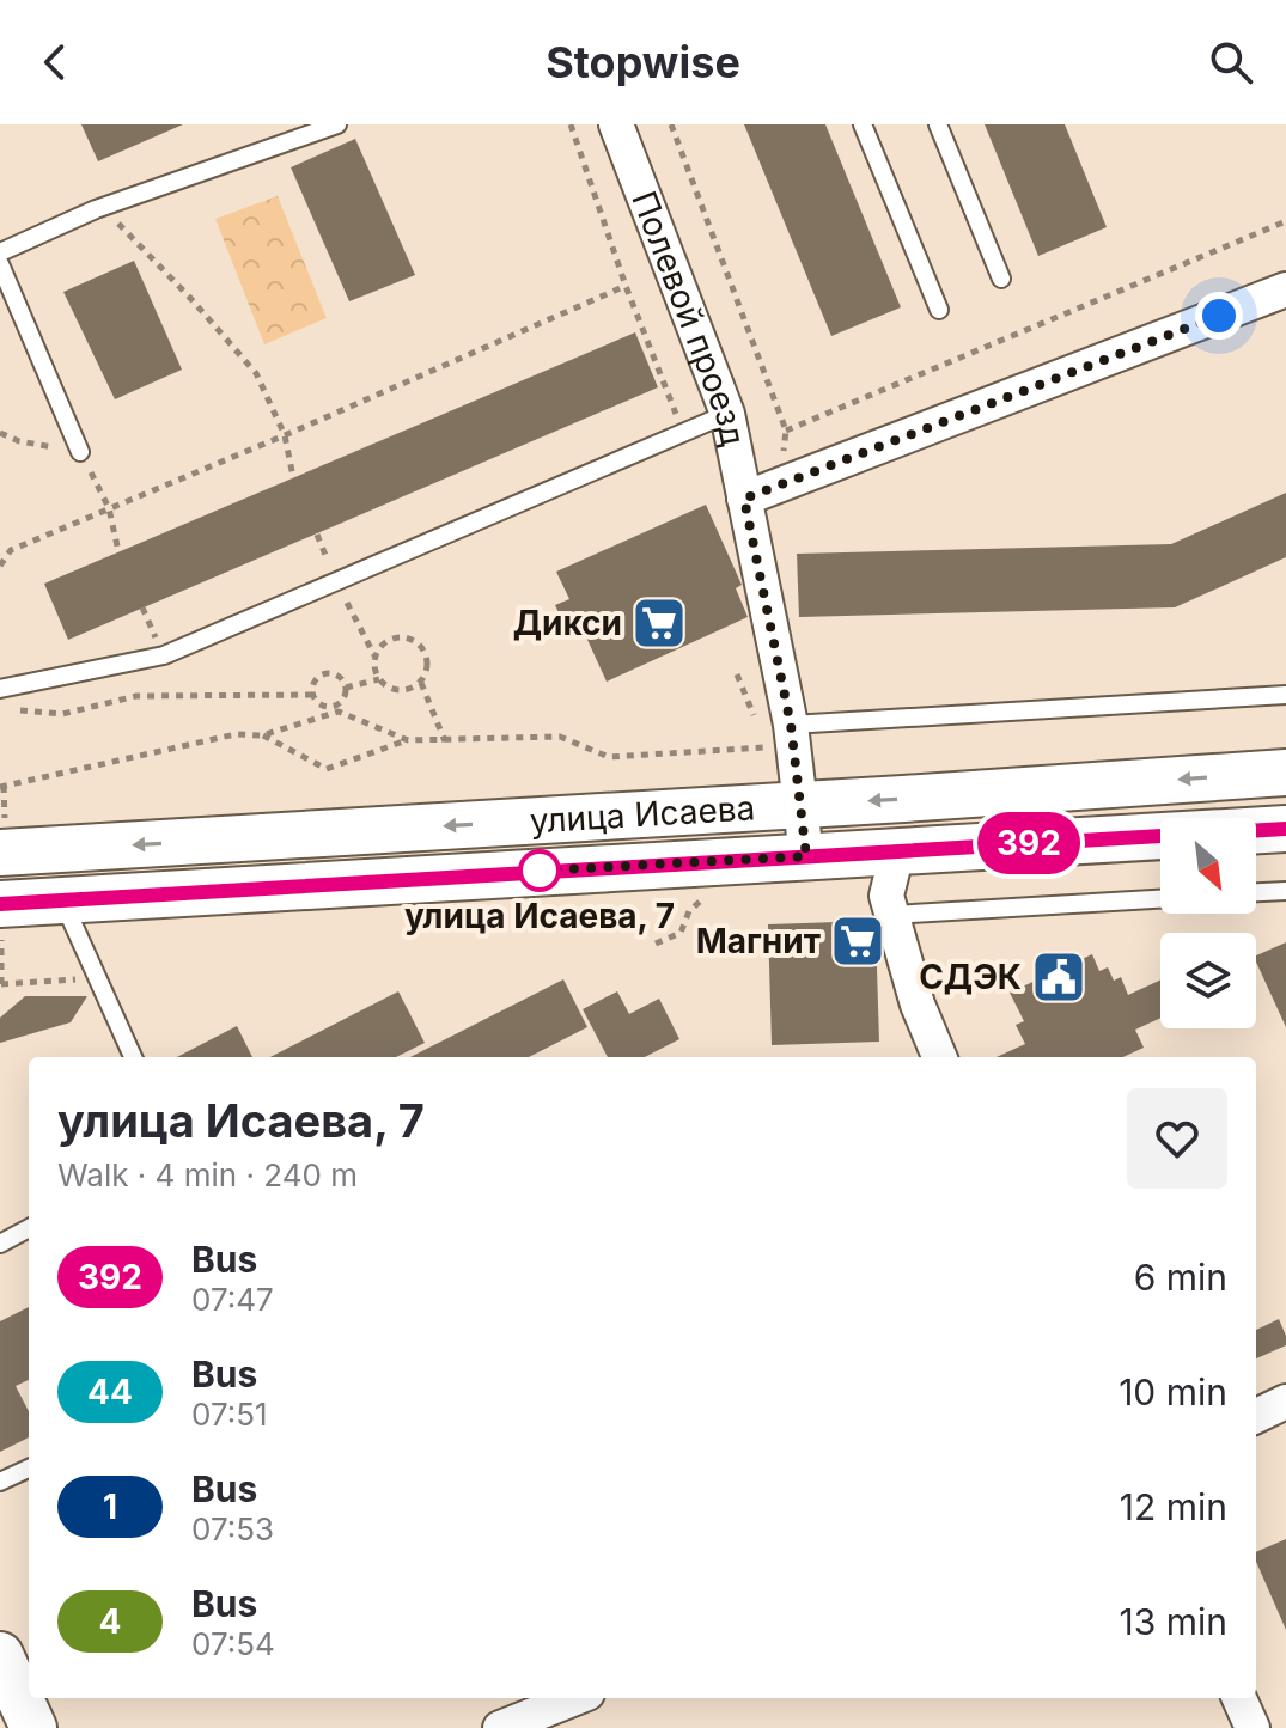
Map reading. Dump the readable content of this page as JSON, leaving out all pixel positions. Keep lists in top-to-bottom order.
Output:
{
  "streets": {
    "main road": ["улица Исаева"],
    "street": ["Полевой проезд"]
  },
  "crossings": [
    ["Полевой проезд", "улица Исаева"]
  ],
  "places": {
    "supermarket": ["Дикси", "Магнит"],
    "other": ["улица Исаева, 7"],
    "public building": ["СДЭК"]
  },
  "lines": ["bus line 392"],
  "north": "bottom right",
  "page": {
    "header": "Stopwise",
    "on_map": "392",
    "heading": ["улица Исаева, 7", "Walk · 4 min · 240 m"],
    "list": [
      {
        "mark": "392",
        "name": "Bus",
        "note": "07:47",
        "value": "6 min"
      },
      {
        "mark": "44",
        "name": "Bus",
        "note": "07:51",
        "value": "10 min"
      },
      {
        "mark": "1",
        "name": "Bus",
        "note": "07:53",
        "value": "12 min"
      },
      {
        "mark": "4",
        "name": "Bus",
        "note": "07:54",
        "value": "13 min"
      }
    ]
  }
}
